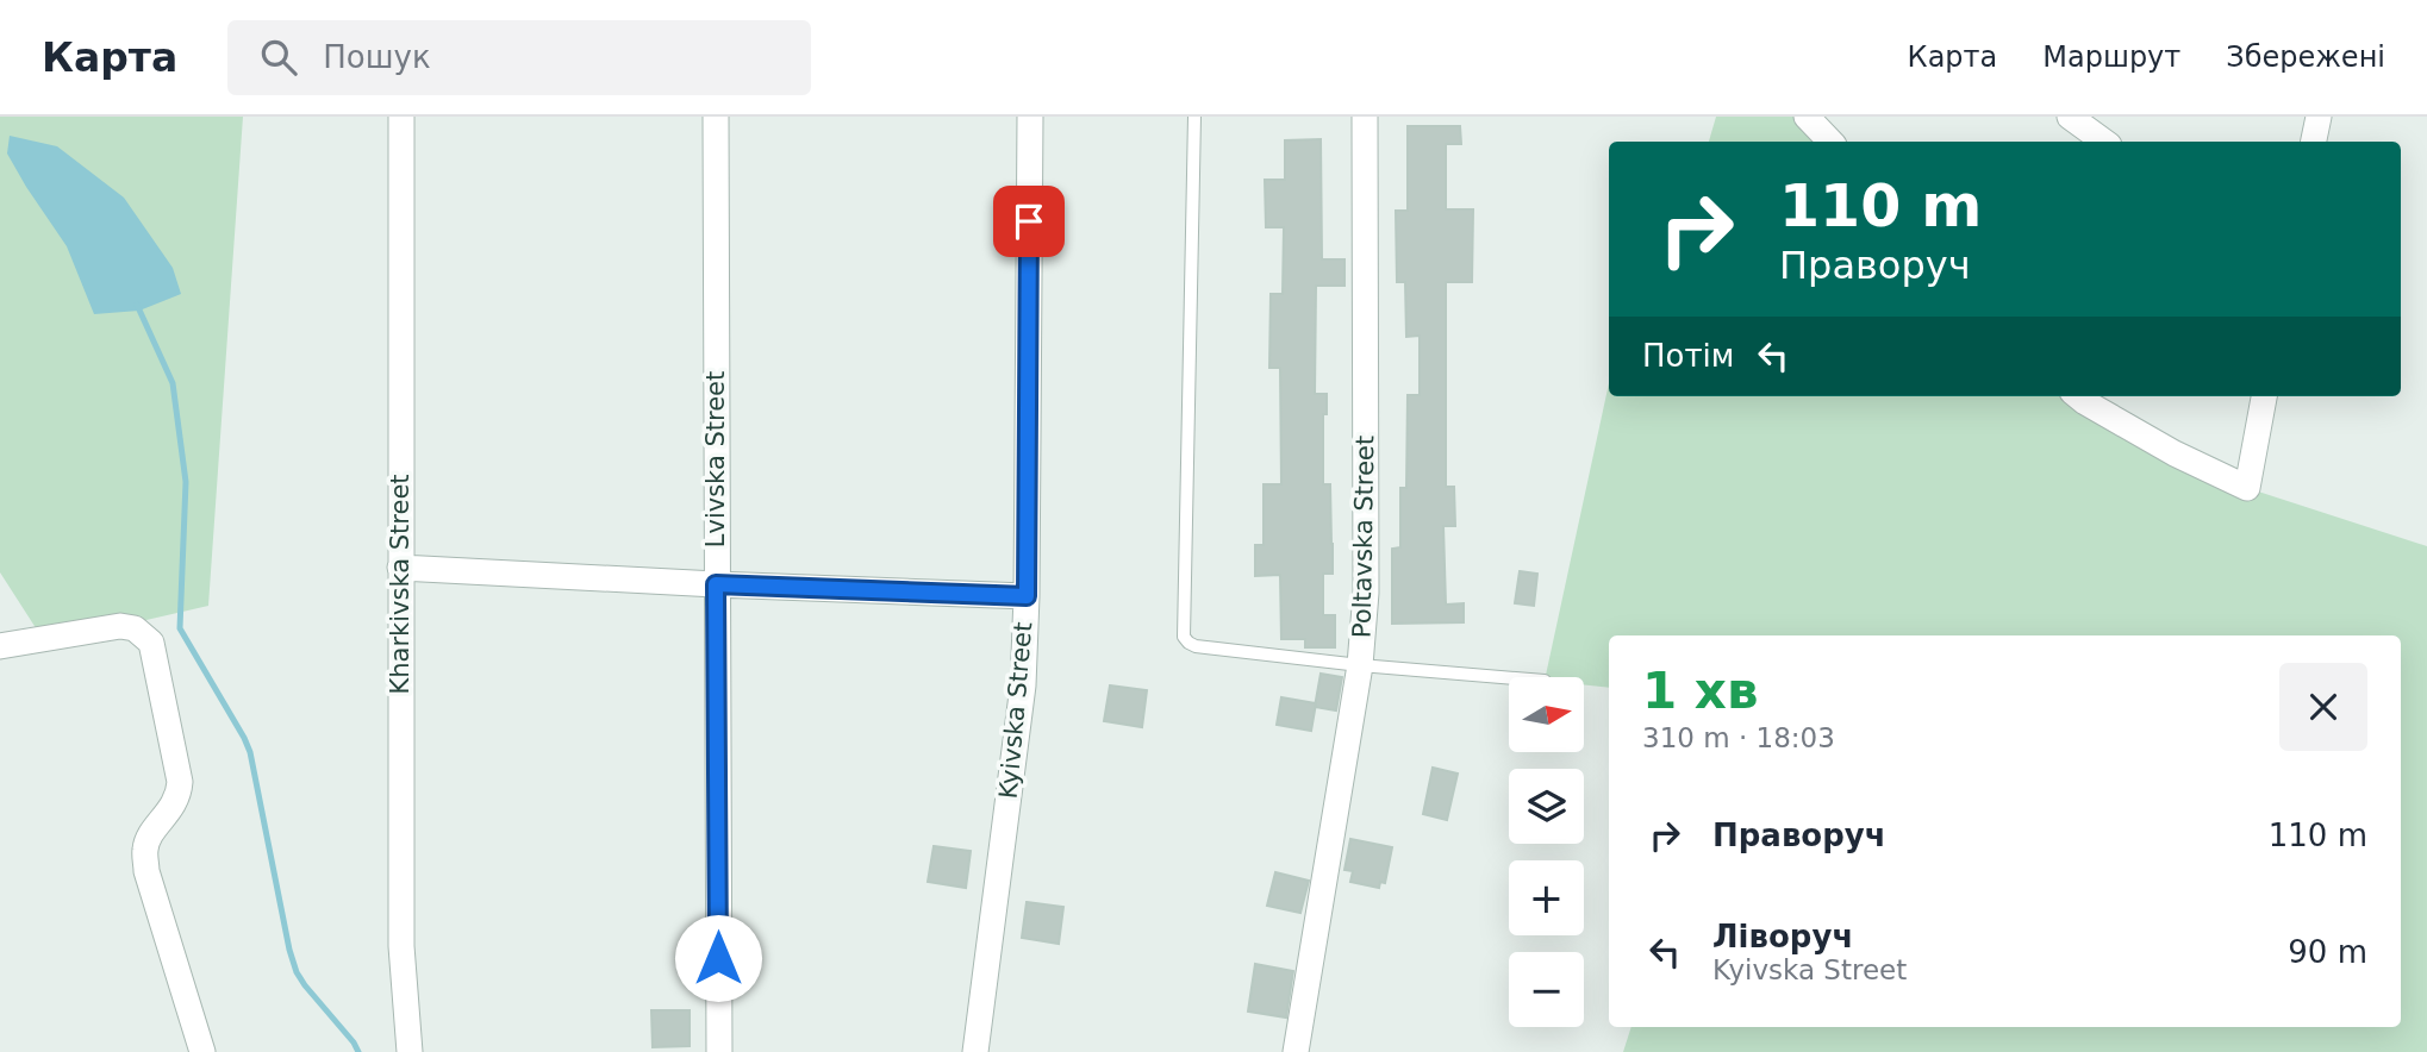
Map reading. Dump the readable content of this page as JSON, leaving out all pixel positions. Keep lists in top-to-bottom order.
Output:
{
  "streets": {
    "street": [
      "Lvivska Street",
      "Poltavska Street",
      "Kharkivska Street",
      "Kyivska Street"
    ]
  },
  "north": "right",
  "page": {
    "header": "Карта",
    "search": "Пошук",
    "nav": ["Карта", "Маршрут", "Збережені"],
    "turn": ["110 m", "Праворуч"],
    "then": "Потім",
    "heading": ["1 хв", "310 m · 18:03"],
    "map_buttons": ["+", "−"],
    "list": [
      {
        "name": "Праворуч",
        "value": "110 m"
      },
      {
        "name": "Ліворуч",
        "note": "Kyivska Street",
        "value": "90 m"
      }
    ]
  }
}
